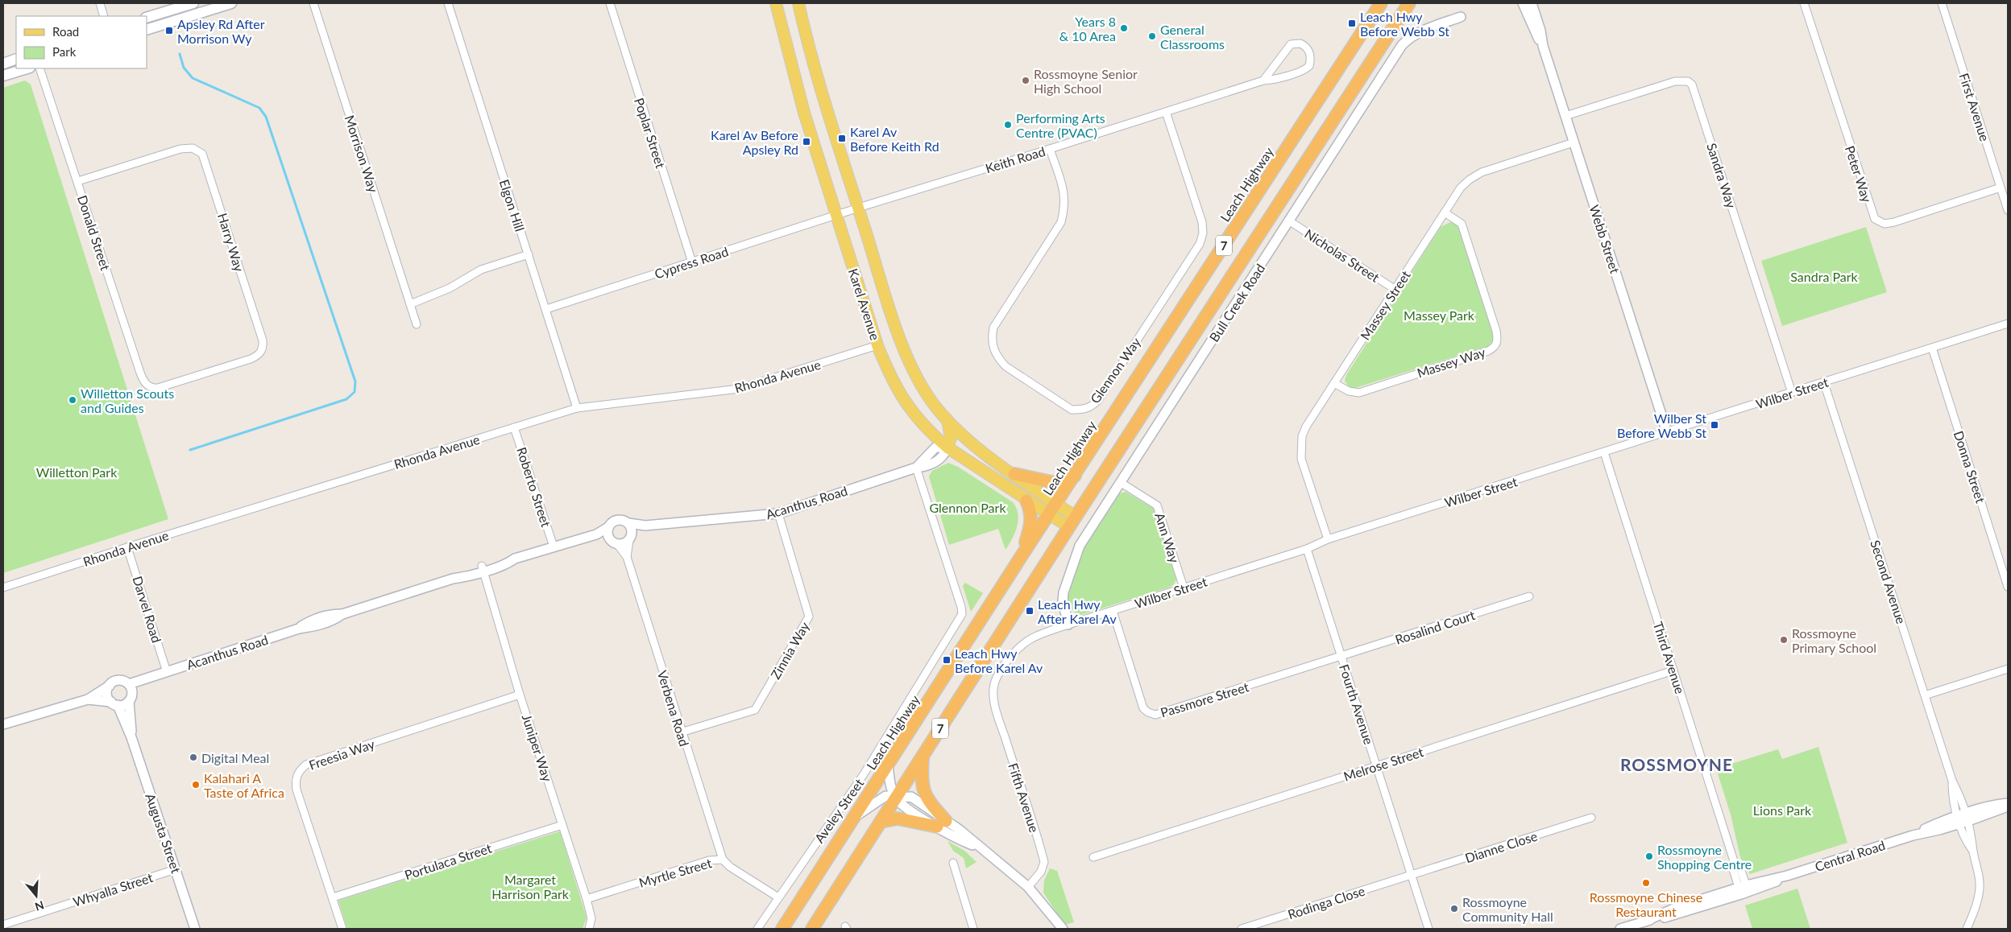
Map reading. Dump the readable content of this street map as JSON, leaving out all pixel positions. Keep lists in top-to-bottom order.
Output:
{
  "streets": {
    "highway": ["Leach Highway", "7"],
    "main road": ["Karel Avenue"],
    "street": [
      "First Avenue",
      "Poplar Street",
      "Morrison Way",
      "Keith Road",
      "Peter Way",
      "Sandra Way",
      "Elgon Hill",
      "Donald Street",
      "Webb Street",
      "Harry Way",
      "Nicholas Street",
      "Cypress Road",
      "Bull Creek Road",
      "Massey Street",
      "Massey Way",
      "Glennon Way",
      "Rhonda Avenue",
      "Wilber Street",
      "Donna Street",
      "Roberto Street",
      "Acanthus Road",
      "Ann Way",
      "Second Avenue",
      "Darvel Road",
      "Rosalind Court",
      "Zinnia Way",
      "Third Avenue",
      "Passmore Street",
      "Fourth Avenue",
      "Verbena Road",
      "Juniper Way",
      "Freesia Way",
      "Melrose Street",
      "Fifth Avenue",
      "Aveley Street",
      "Augusta Street",
      "Dianne Close",
      "Central Road",
      "Portulaca Street",
      "Myrtle Street",
      "Whyalla Street",
      "Rodinga Close"
    ]
  },
  "crossings": [
    ["First Avenue", "Peter Way"],
    ["Poplar Street", "Cypress Road"],
    ["Keith Road", "Cypress Road"],
    ["Keith Road", "Karel Avenue"],
    ["Keith Road", "Glennon Way"],
    ["Sandra Way", "Webb Street"],
    ["Sandra Way", "Wilber Street"],
    ["Leach Highway", "Karel Avenue"],
    ["Elgon Hill", "Cypress Road"],
    ["Elgon Hill", "Rhonda Avenue"],
    ["Donald Street", "Harry Way"],
    ["Webb Street", "Massey Street"],
    ["Webb Street", "Wilber Street"],
    ["7", "Karel Avenue"],
    ["Nicholas Street", "Bull Creek Road"],
    ["Nicholas Street", "Massey Street"],
    ["Cypress Road", "Karel Avenue"],
    ["Bull Creek Road", "Wilber Street"],
    ["Bull Creek Road", "Ann Way"],
    ["Karel Avenue", "Rhonda Avenue"],
    ["Karel Avenue", "Acanthus Road"],
    ["Massey Street", "Massey Way"],
    ["Massey Street", "Wilber Street"],
    ["Rhonda Avenue", "Roberto Street"],
    ["Rhonda Avenue", "Darvel Road"],
    ["Wilber Street", "Donna Street"],
    ["Wilber Street", "Ann Way"],
    ["Wilber Street", "Second Avenue"],
    ["Wilber Street", "Third Avenue"],
    ["Wilber Street", "Passmore Street"],
    ["Wilber Street", "Fourth Avenue"],
    ["Wilber Street", "Fifth Avenue"],
    ["Roberto Street", "Acanthus Road"],
    ["Acanthus Road", "Darvel Road"],
    ["Acanthus Road", "Zinnia Way"],
    ["Acanthus Road", "Verbena Road"],
    ["Acanthus Road", "Juniper Way"],
    ["Acanthus Road", "Aveley Street"],
    ["Acanthus Road", "Augusta Street"],
    ["Second Avenue", "Central Road"],
    ["Rosalind Court", "Passmore Street"],
    ["Rosalind Court", "Fourth Avenue"],
    ["Zinnia Way", "Verbena Road"],
    ["Third Avenue", "Melrose Street"],
    ["Third Avenue", "Central Road"],
    ["Passmore Street", "Fourth Avenue"],
    ["Fourth Avenue", "Melrose Street"],
    ["Fourth Avenue", "Dianne Close"],
    ["Fourth Avenue", "Rodinga Close"],
    ["Verbena Road", "Myrtle Street"],
    ["Juniper Way", "Freesia Way"],
    ["Juniper Way", "Portulaca Street"],
    ["Juniper Way", "Myrtle Street"],
    ["Freesia Way", "Portulaca Street"],
    ["Aveley Street", "Myrtle Street"],
    ["Augusta Street", "Whyalla Street"],
    ["Dianne Close", "Rodinga Close"]
  ],
  "districts": ["ROSSMOYNE"],
  "parks": [
    "Sandra Park",
    "Massey Park",
    "Willetton Park",
    "Glennon Park",
    "Lions Park",
    "Margaret Harrison Park"
  ],
  "places": {
    "transit": [
      "Leach Hwy Before Webb St",
      "Apsley Rd After Morrison Wy",
      "Karel Av Before Keith Rd",
      "Karel Av Before Apsley Rd",
      "Wilber St Before Webb St",
      "Leach Hwy After Karel Av",
      "Leach Hwy Before Karel Av"
    ],
    "other": [
      "Years 8 & 10 Area",
      "General Classrooms",
      "Rossmoyne Senior High School",
      "Performing Arts Centre (PVAC)",
      "Willetton Scouts and Guides",
      "Rossmoyne Primary School",
      "Digital Meal",
      "Kalahari A Taste of Africa",
      "Rossmoyne Shopping Centre",
      "Rossmoyne Chinese Restaurant",
      "Rossmoyne Community Hall"
    ]
  },
  "legend": ["Road", "Park"],
  "north": "bottom"
}
